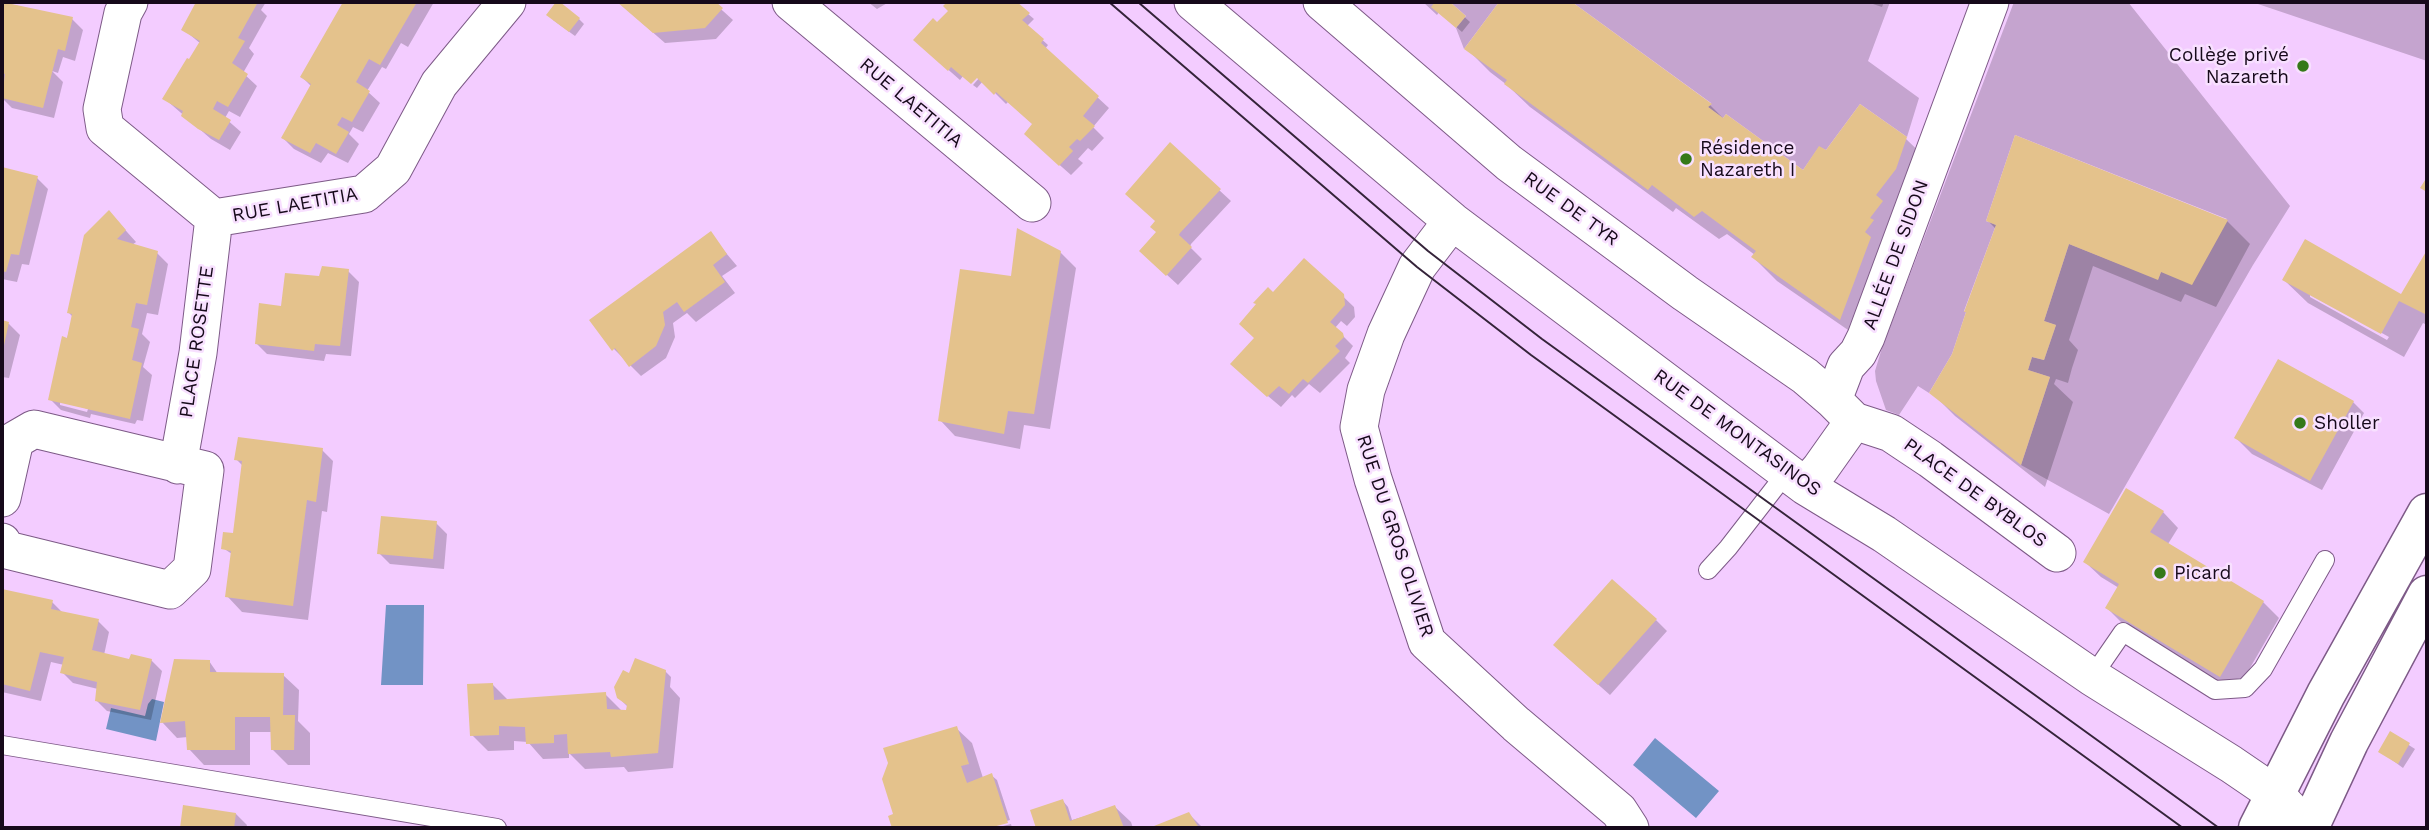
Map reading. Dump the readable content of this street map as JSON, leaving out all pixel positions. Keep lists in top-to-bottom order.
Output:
{
  "streets": {
    "street": [
      "RUE LAETITIA",
      "RUE DE TYR",
      "ALLÉE DE SIDON",
      "PLACE ROSETTE",
      "RUE DE MONTASINOS",
      "PLACE DE BYBLOS",
      "RUE DU GROS OLIVIER"
    ]
  },
  "crossings": [
    ["RUE LAETITIA", "PLACE ROSETTE"],
    ["RUE DE TYR", "ALLÉE DE SIDON"],
    ["RUE DE TYR", "PLACE DE BYBLOS"],
    ["ALLÉE DE SIDON", "RUE DE MONTASINOS"],
    ["ALLÉE DE SIDON", "PLACE DE BYBLOS"],
    ["RUE DE MONTASINOS", "RUE DU GROS OLIVIER"]
  ],
  "places": [
    "Collège privé Nazareth",
    "Résidence Nazareth I",
    "Sholler",
    "Picard"
  ]
}
